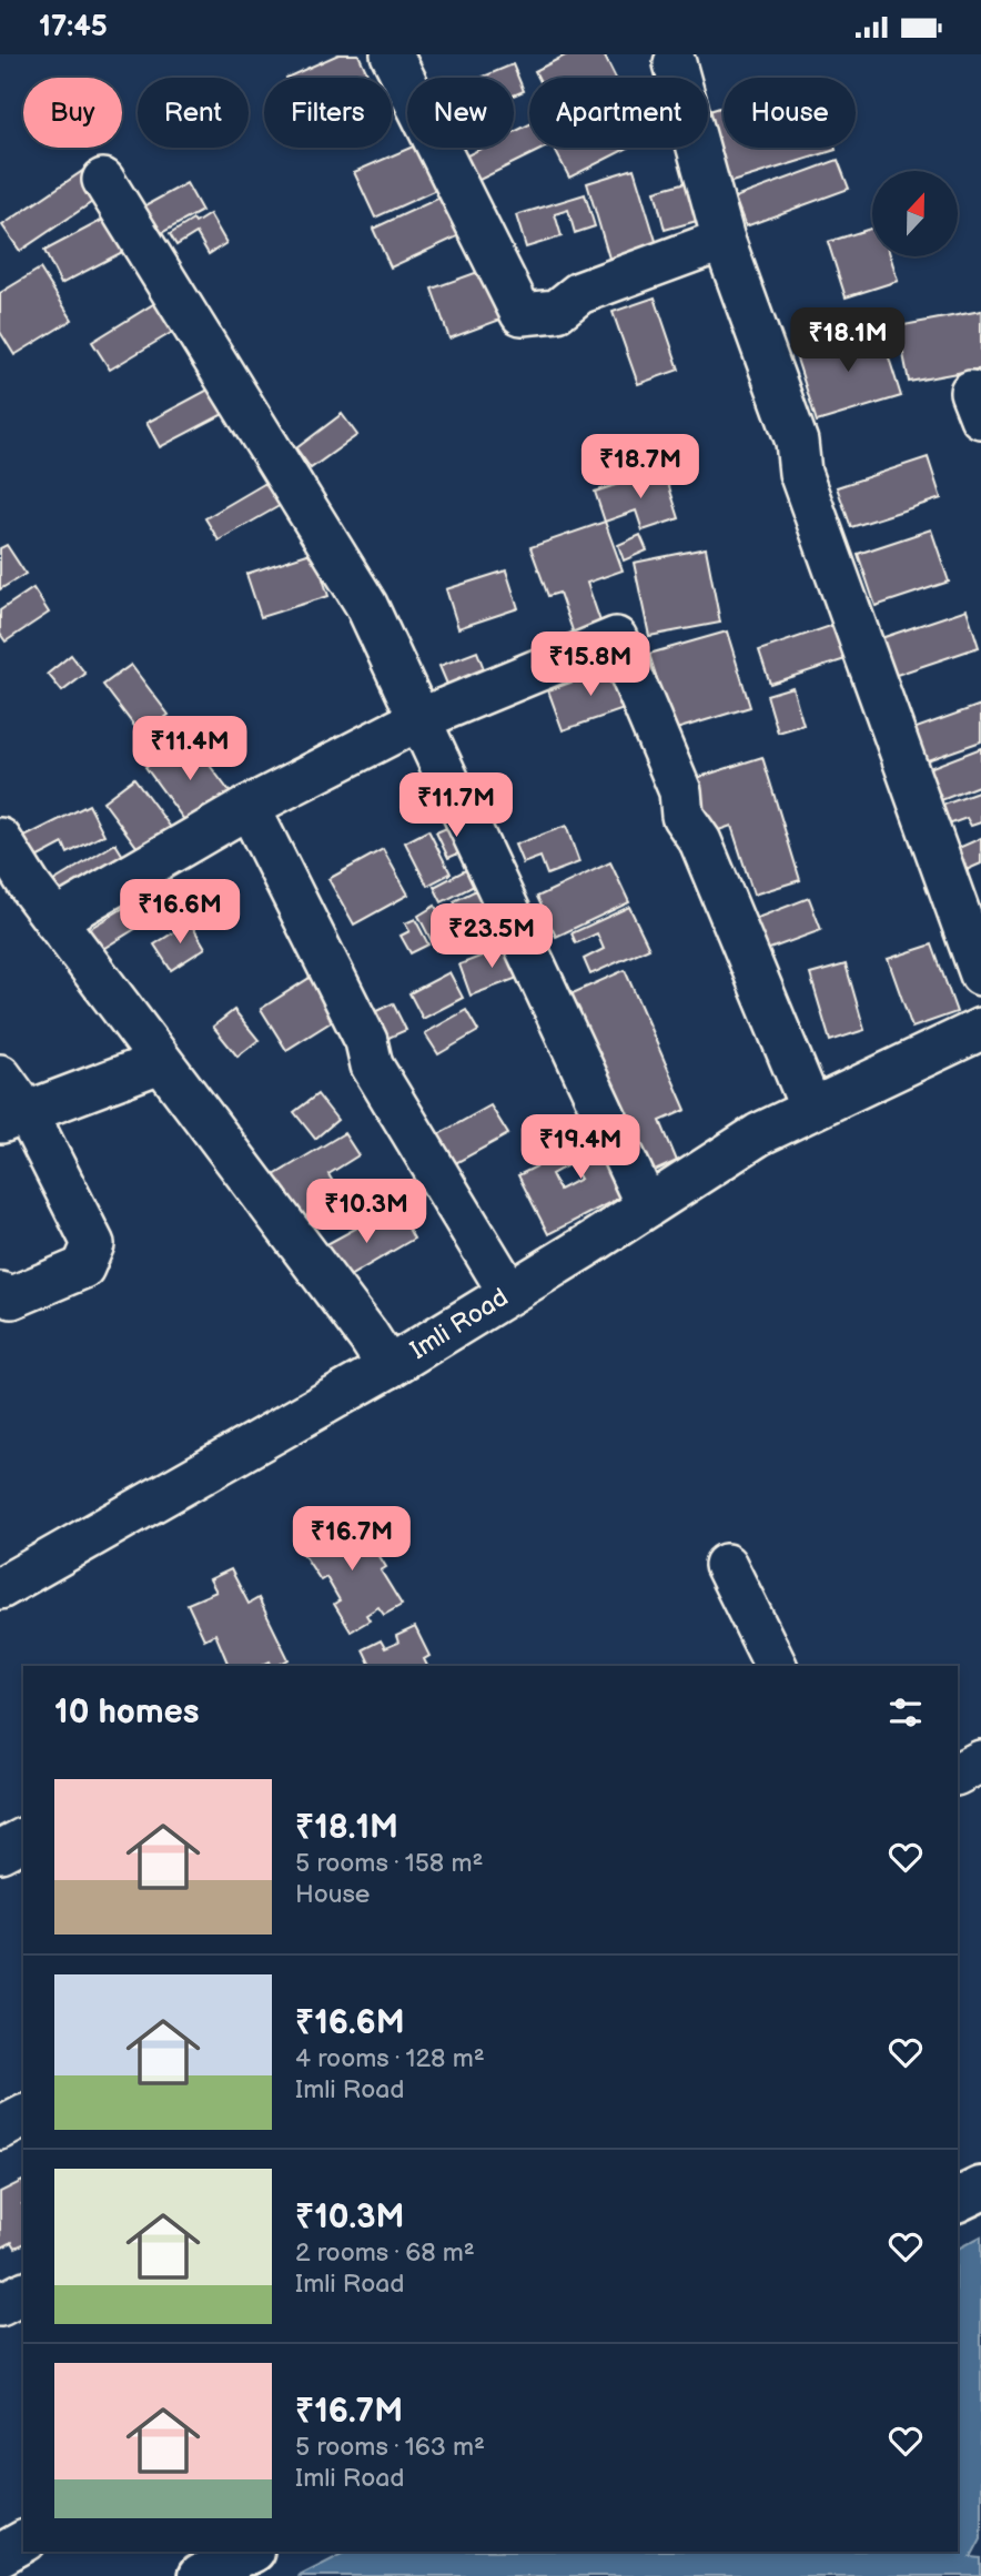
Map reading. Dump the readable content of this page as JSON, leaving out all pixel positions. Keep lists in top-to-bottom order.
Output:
{
  "streets": {
    "street": ["Imli Road"]
  },
  "north": "top",
  "page": {
    "status": "17:45",
    "chip": [
      "Buy",
      "Rent",
      "Filters",
      "New",
      "Apartment",
      "House"
    ],
    "price": [
      "₹18.1M",
      "₹18.7M",
      "₹15.8M",
      "₹11.4M",
      "₹11.7M",
      "₹16.6M",
      "₹23.5M",
      "₹19.4M",
      "₹10.3M",
      "₹16.7M"
    ],
    "heading": "10 homes",
    "list": [
      {
        "name": "₹18.1M",
        "note": "5 rooms · 158 m² · House"
      },
      {
        "name": "₹16.6M",
        "note": "4 rooms · 128 m² · Imli Road"
      },
      {
        "name": "₹10.3M",
        "note": "2 rooms · 68 m² · Imli Road"
      },
      {
        "name": "₹16.7M",
        "note": "5 rooms · 163 m² · Imli Road"
      }
    ]
  }
}
